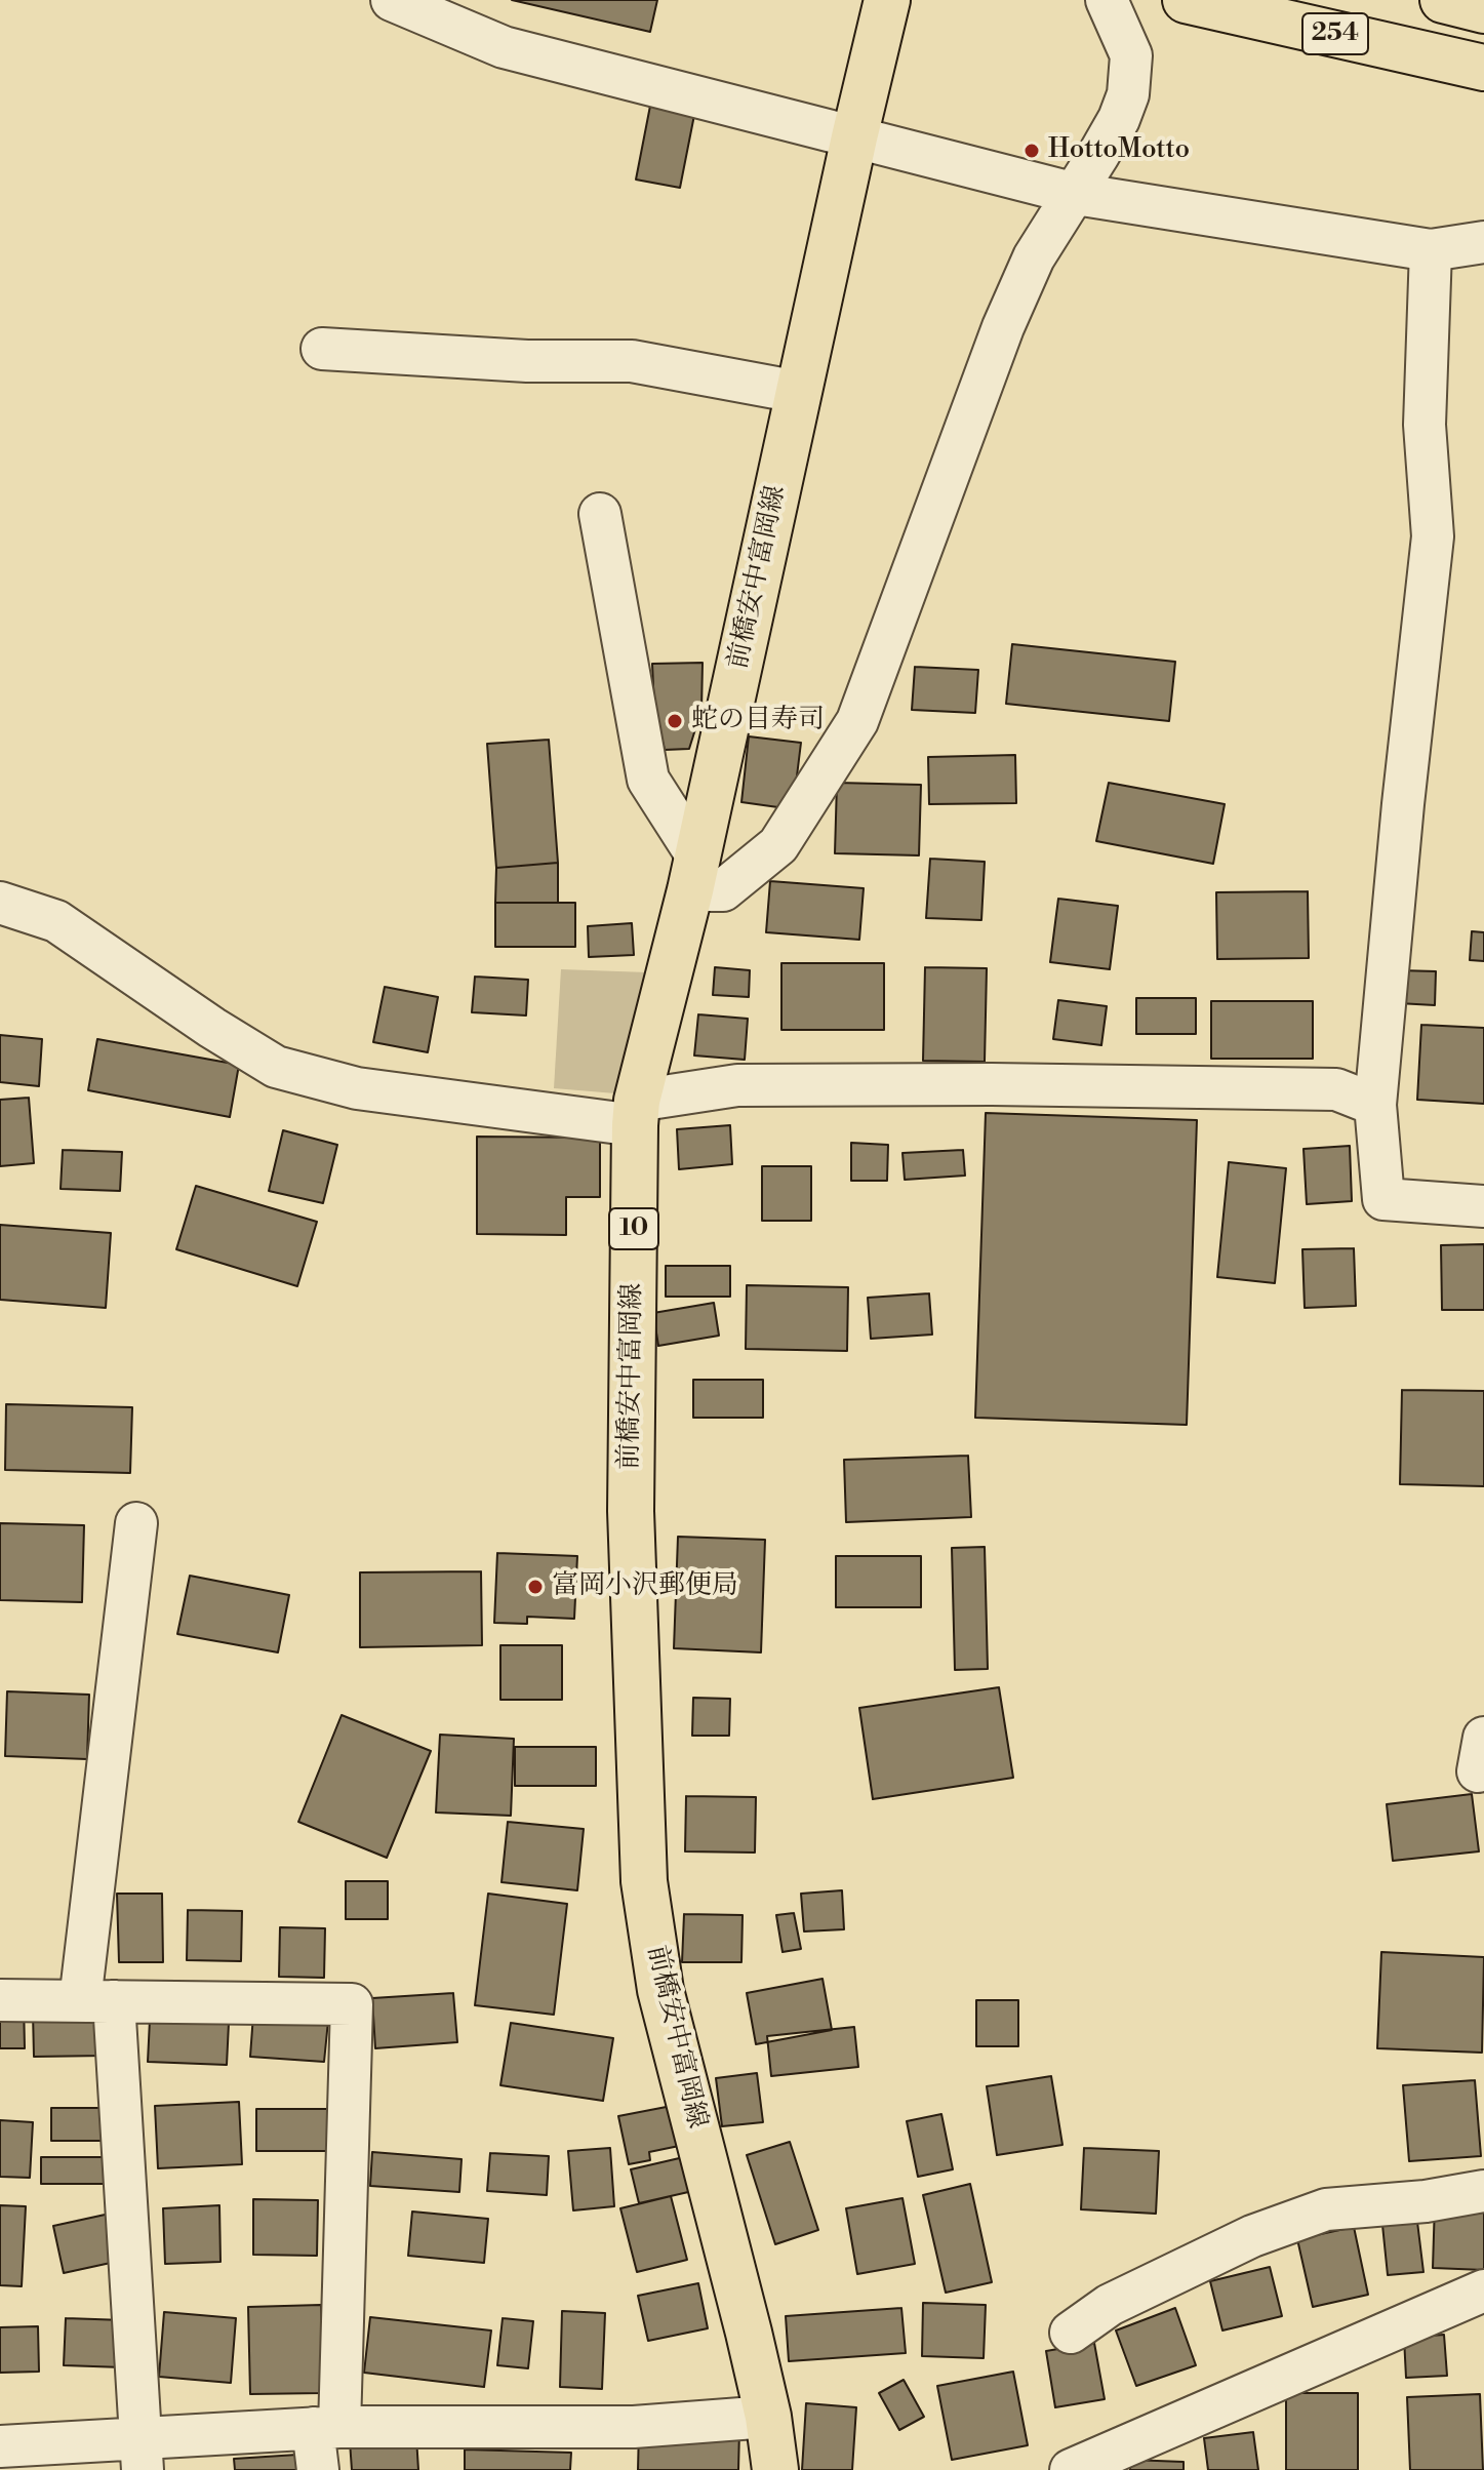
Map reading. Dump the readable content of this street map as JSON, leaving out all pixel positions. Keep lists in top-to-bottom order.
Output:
{
  "streets": {
    "main road": ["254", "前橋安中富岡線", "10"]
  },
  "places": ["HottoMotto", "蛇の目寿司", "富岡小沢郵便局"]
}
